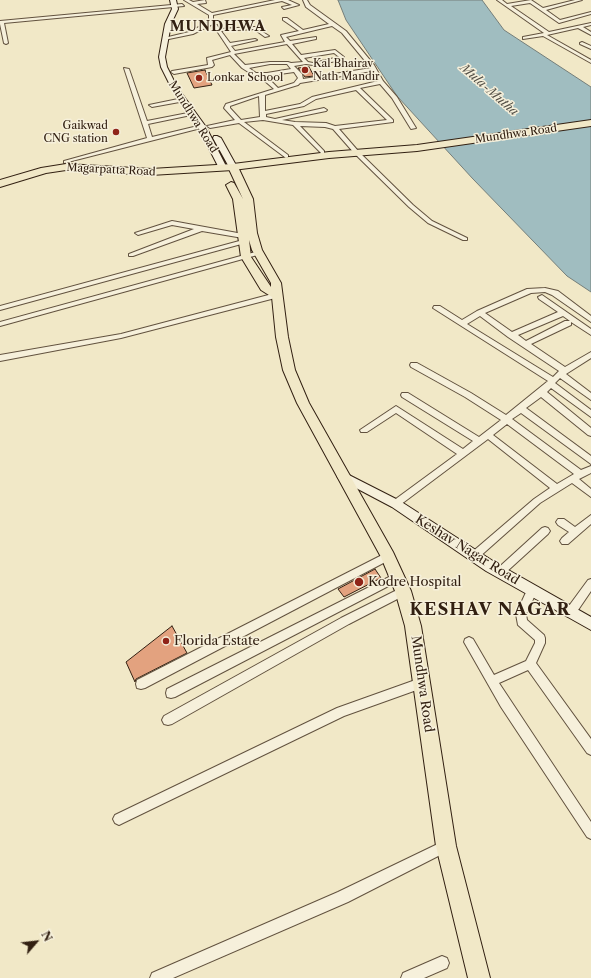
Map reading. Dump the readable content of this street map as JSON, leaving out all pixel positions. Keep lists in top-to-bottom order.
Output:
{
  "streets": {
    "highway": ["Mundhwa Road", "Magarpatta Road"],
    "main road": ["Keshav Nagar Road"]
  },
  "crossings": [
    ["Mundhwa Road", "Magarpatta Road"],
    ["Mundhwa Road", "Keshav Nagar Road"]
  ],
  "districts": ["MUNDHWA", "KESHAV NAGAR"],
  "water": ["Mula-Mutha"],
  "places": [
    "Kal Bhairav Nath Mandir",
    "Lonkar School",
    "Gaikwad CNG station",
    "Kodre Hospital",
    "Florida Estate"
  ],
  "north": "top right"
}
